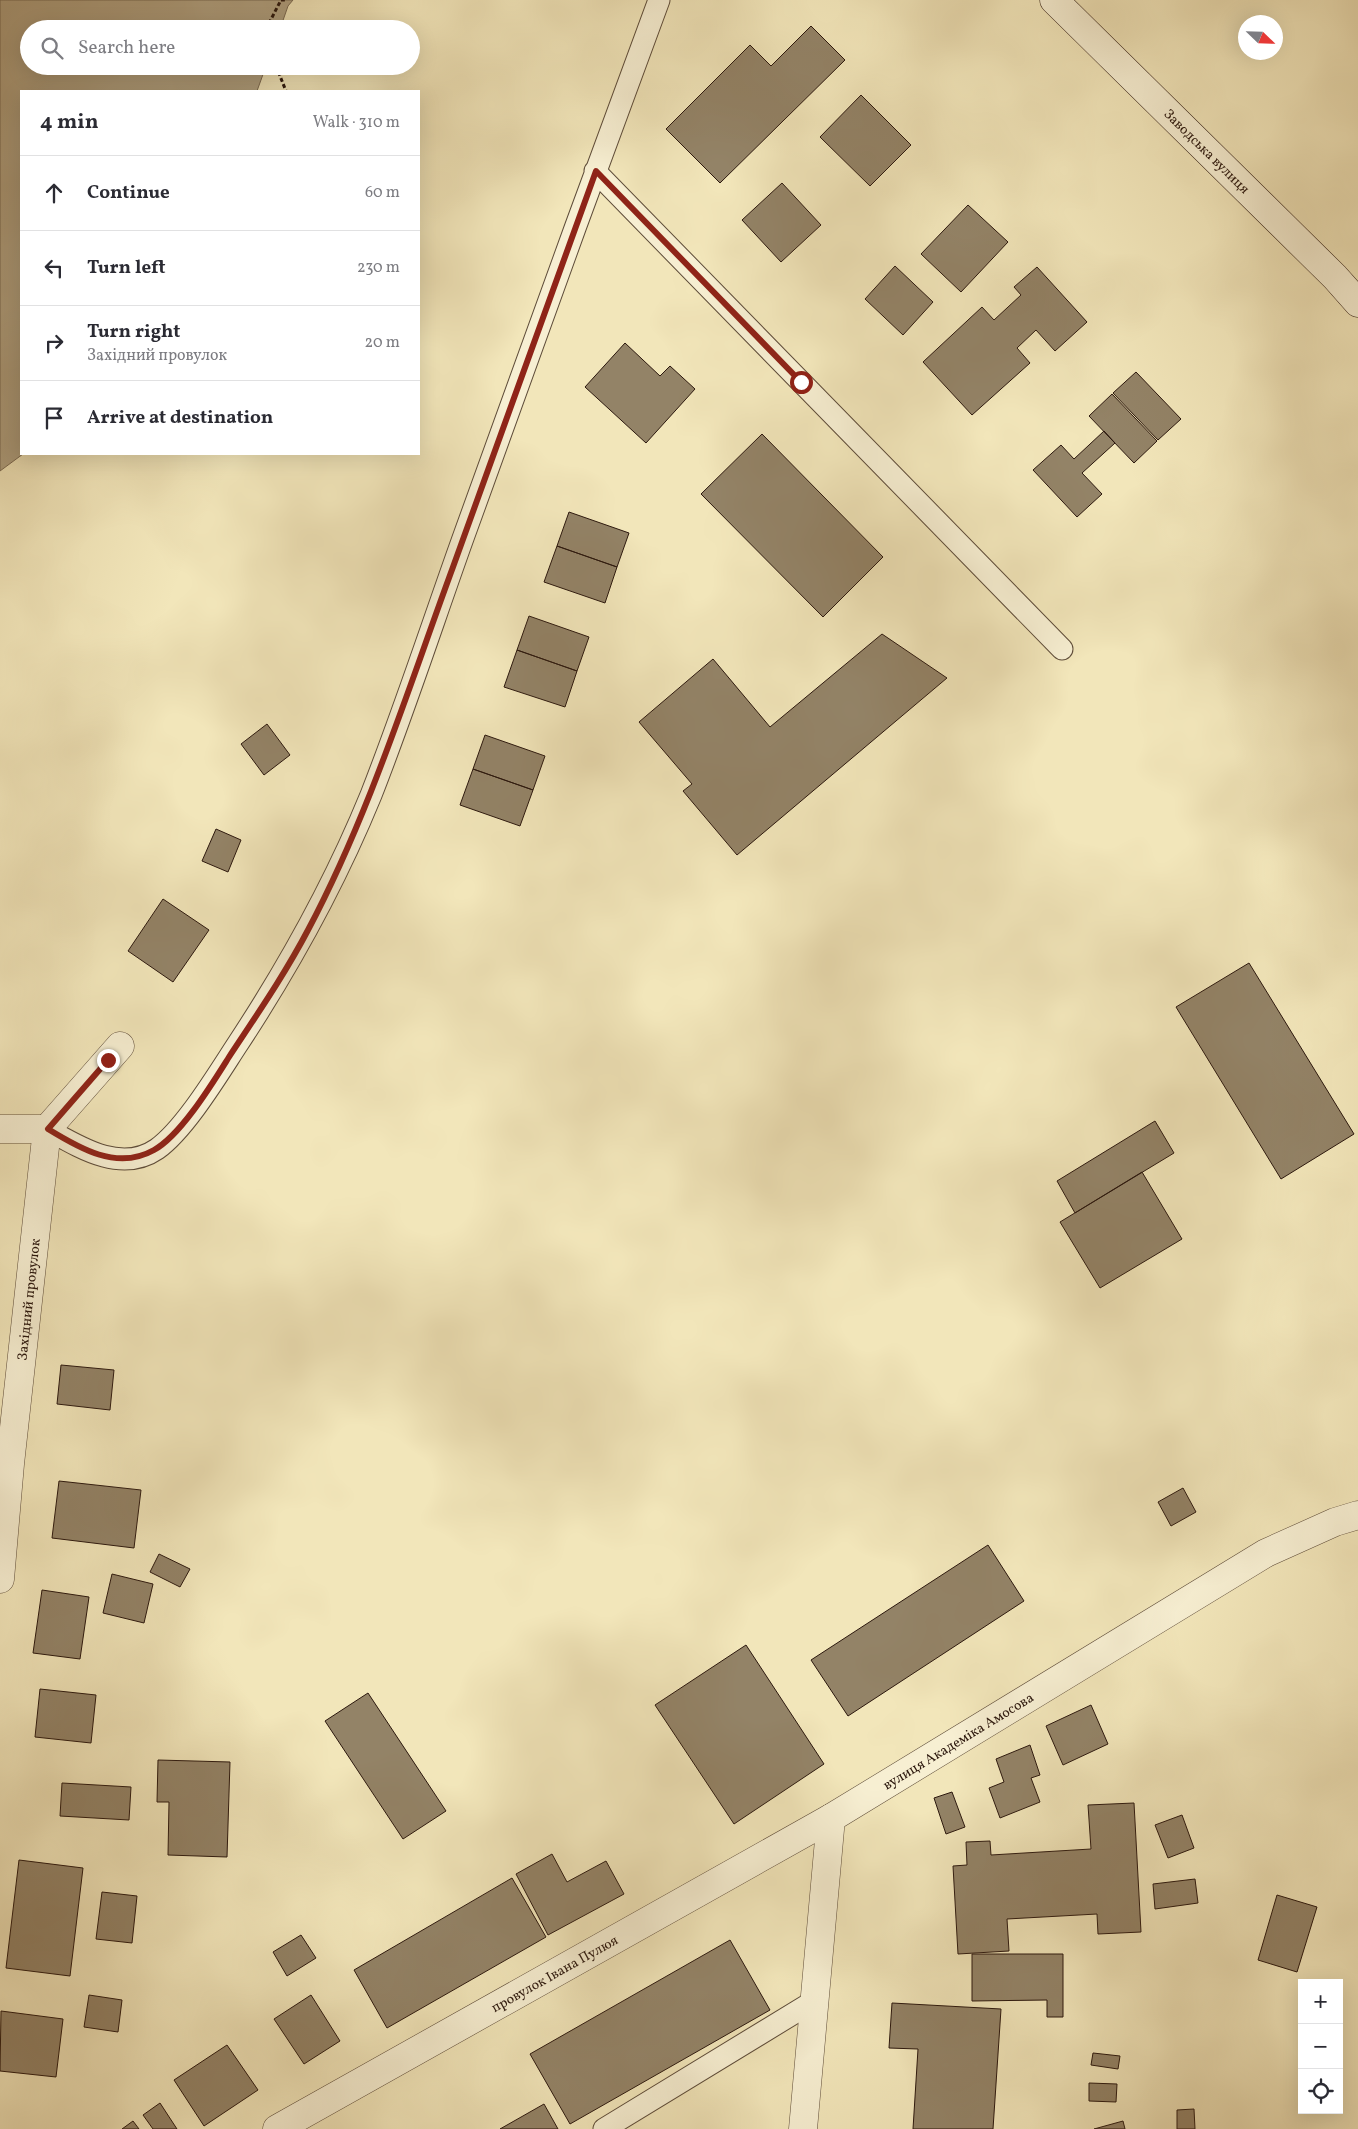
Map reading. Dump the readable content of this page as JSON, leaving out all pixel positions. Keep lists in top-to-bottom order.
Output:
{
  "streets": {
    "street": [
      "Заводська вулиця",
      "Західний провулок",
      "вулиця Академіка Амосова",
      "провулок Івана Пулюя"
    ]
  },
  "crossings": [
    ["вулиця Академіка Амосова", "провулок Івана Пулюя"]
  ],
  "north": "bottom right",
  "page": {
    "search": "Search here",
    "heading": ["4 min", "Walk · 310 m"],
    "list": [
      ["Continue", "60 m"],
      ["Turn left", "230 m"],
      ["Turn right", "Західний провулок", "20 m"],
      "Arrive at destination"
    ],
    "map_buttons": ["+", "−"]
  }
}
